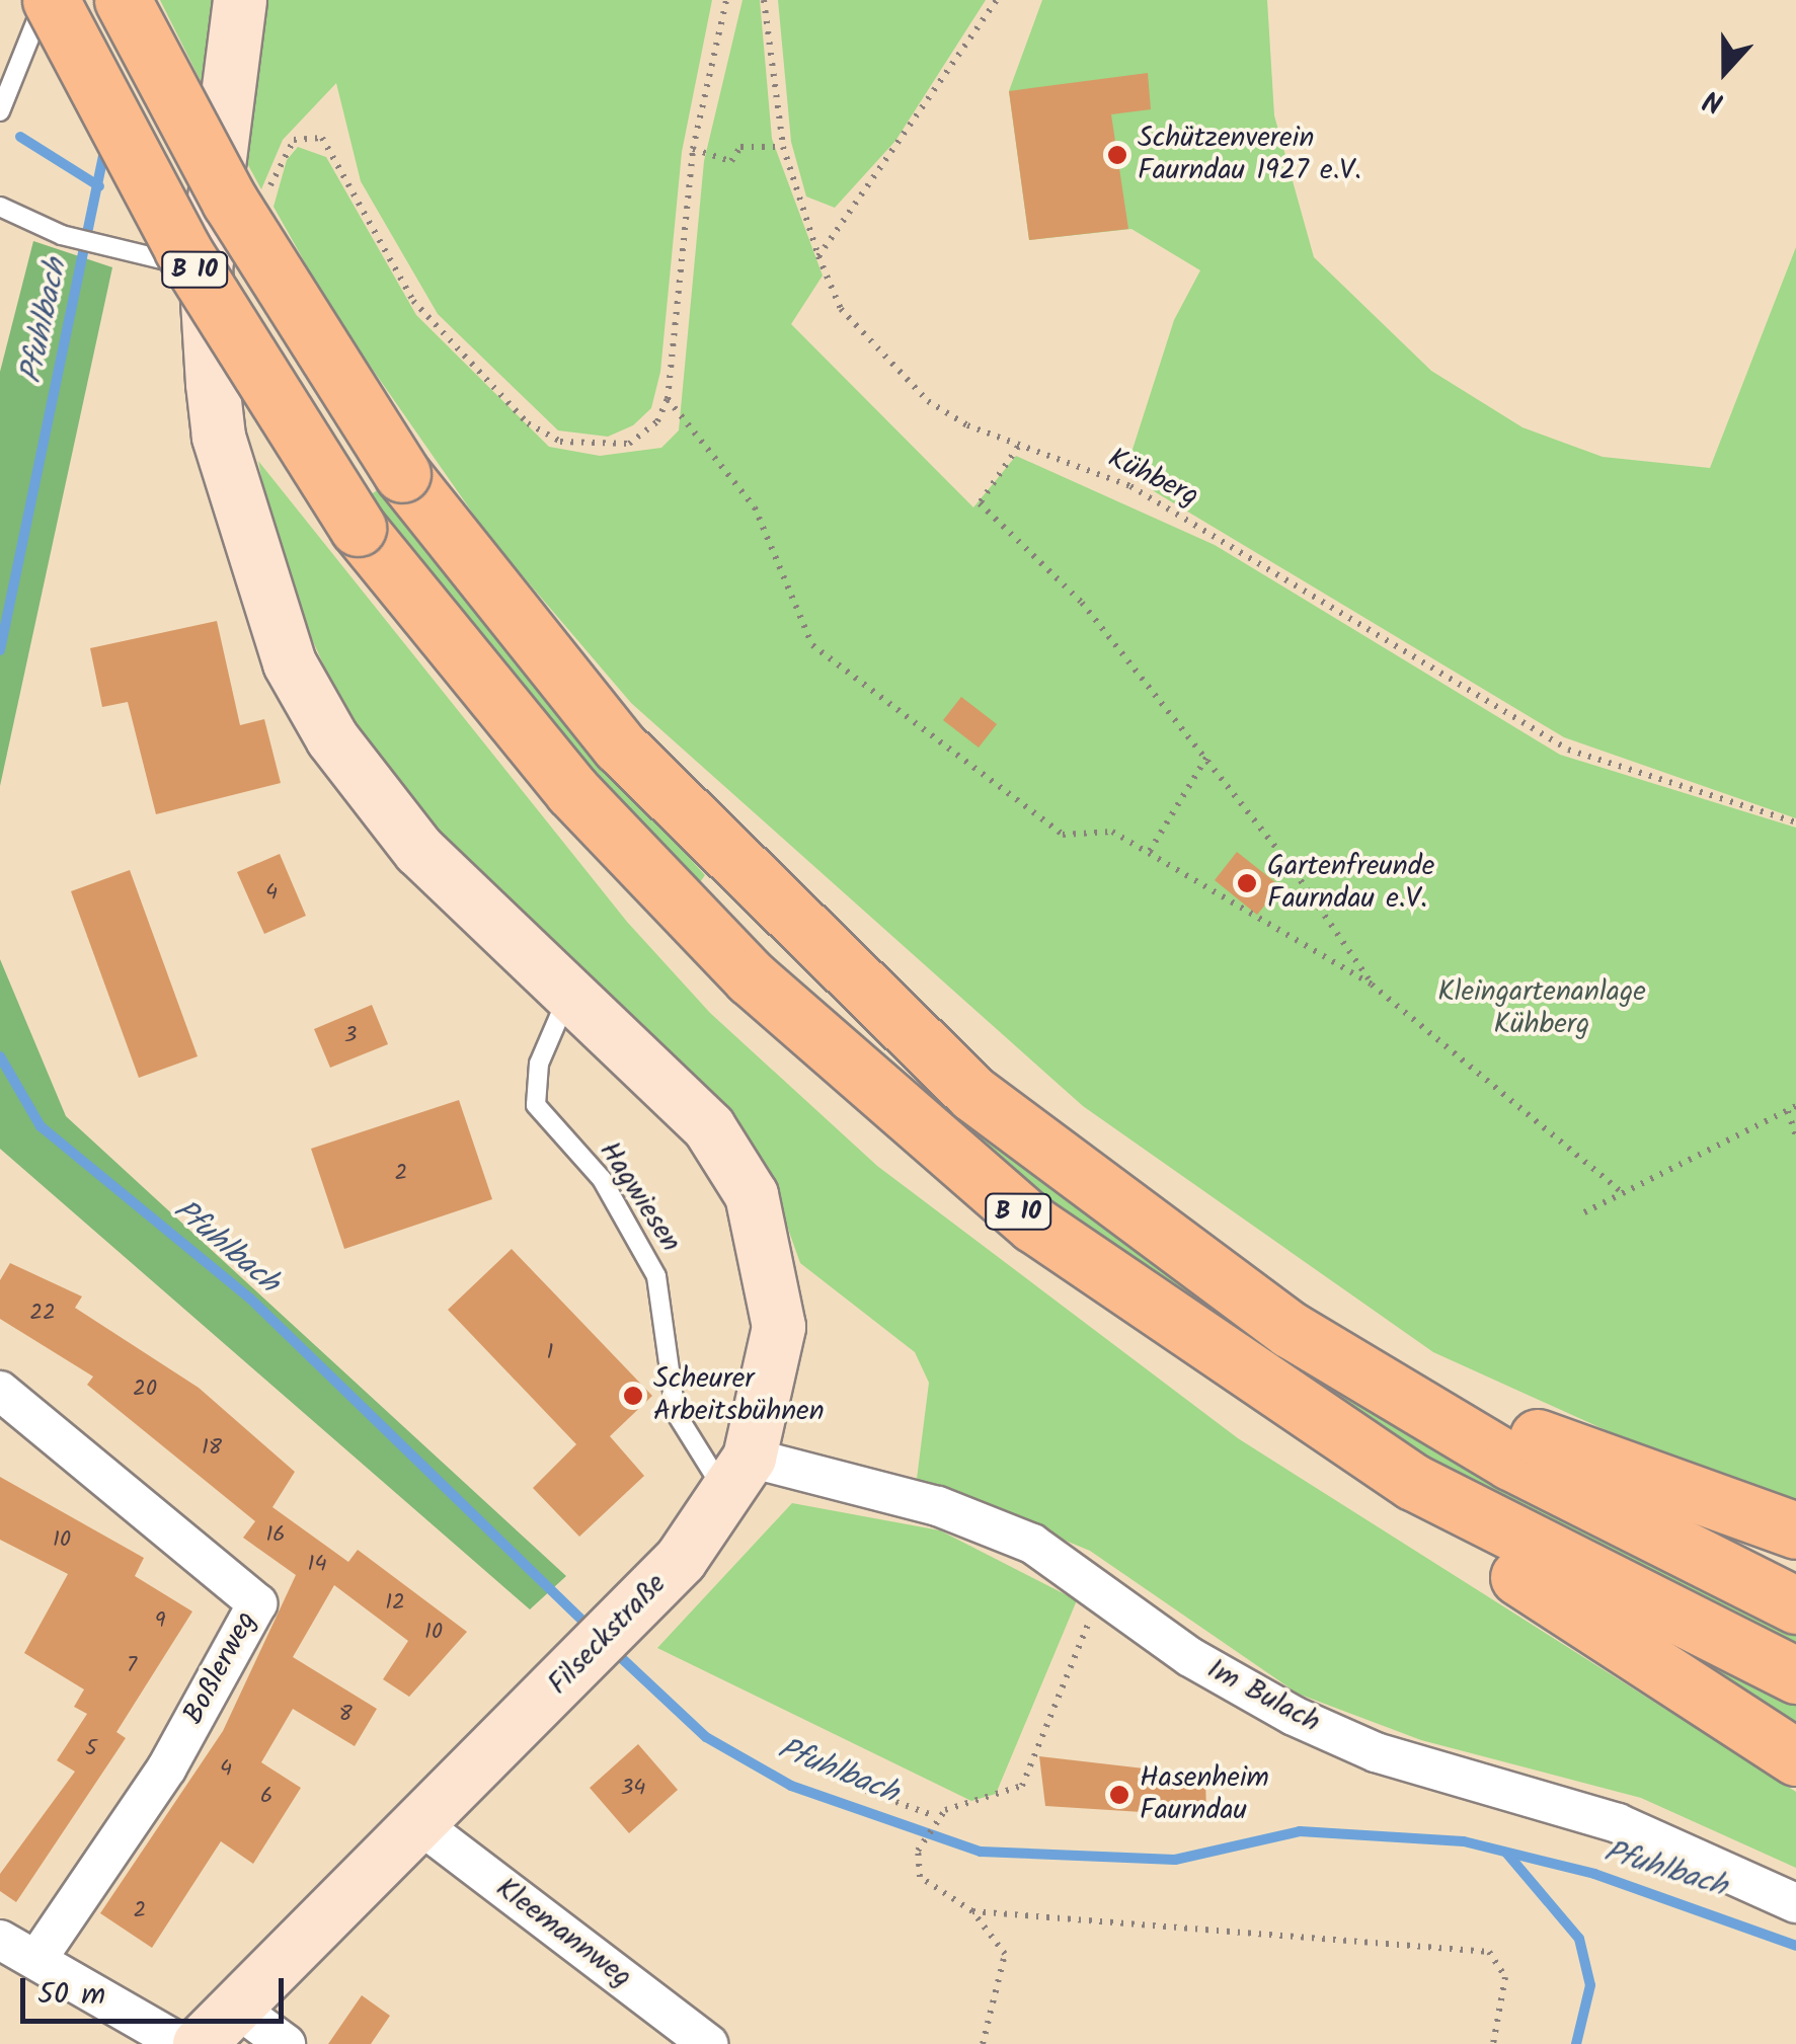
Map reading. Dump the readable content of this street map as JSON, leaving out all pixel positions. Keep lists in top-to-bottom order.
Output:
{
  "streets": {
    "highway": ["B 10"],
    "street": [
      "Filseckstraße",
      "Boßlerweg",
      "Im Bulach",
      "Kleemannweg"
    ],
    "lane": ["Hagwiesen"],
    "path": ["Kühberg"]
  },
  "crossings": [
    ["Hagwiesen", "Filseckstraße"],
    ["Hagwiesen", "Im Bulach"],
    ["Filseckstraße", "Im Bulach"],
    ["Filseckstraße", "Kleemannweg"]
  ],
  "water": ["Pfuhlbach"],
  "parks": ["Kleingartenanlage Kühberg"],
  "places": [
    "Schützenverein Faurndau 1927 e.V.",
    "Gartenfreunde Faurndau e.V.",
    "Scheurer Arbeitsbühnen",
    "Hasenheim Faurndau"
  ],
  "house_numbers": [
    "4",
    "3",
    "2",
    "22",
    "1",
    "20",
    "18",
    "16",
    "10",
    "14",
    "12",
    "9",
    "10",
    "7",
    "8",
    "5",
    "4",
    "34",
    "6",
    "2"
  ],
  "scale_bar": "50 m",
  "north": "bottom"
}
